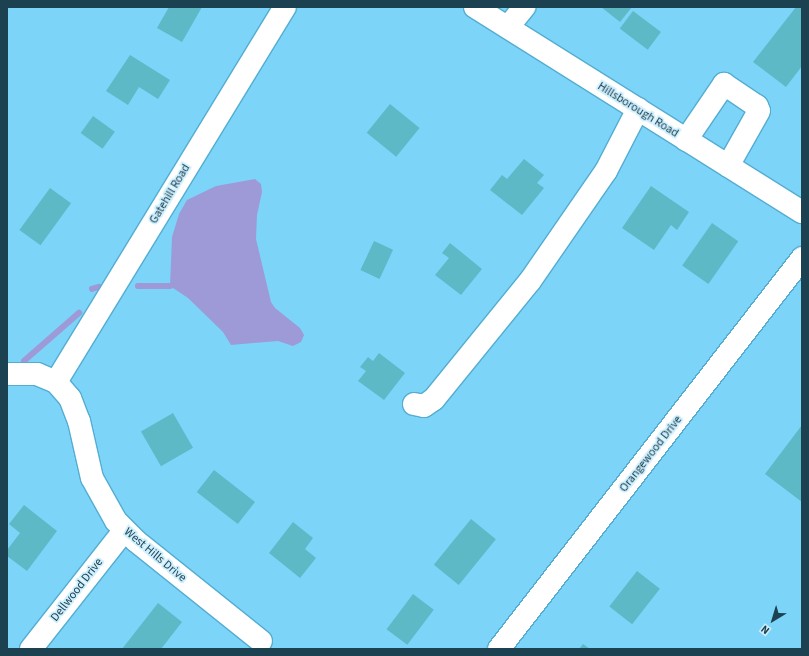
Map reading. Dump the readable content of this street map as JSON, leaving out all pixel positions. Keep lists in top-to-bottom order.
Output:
{
  "streets": {
    "street": [
      "Hillsborough Road",
      "Gatehill Road",
      "Orangewood Drive",
      "West Hills Drive",
      "Dellwood Drive"
    ]
  },
  "crossings": [
    ["Gatehill Road", "West Hills Drive"],
    ["West Hills Drive", "Dellwood Drive"]
  ],
  "north": "bottom left"
}
